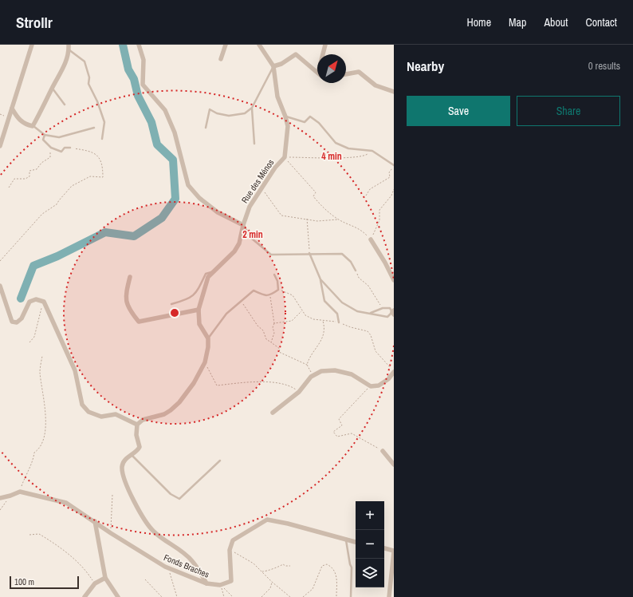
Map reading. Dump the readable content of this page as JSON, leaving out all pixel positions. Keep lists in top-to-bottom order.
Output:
{
  "streets": {
    "street": ["Rue des Ménos", "Fonds Braches"]
  },
  "scale_bar": "100 m",
  "north": "top right",
  "page": {
    "header": "Strollr",
    "nav": [
      "Home",
      "Map",
      "About",
      "Contact"
    ],
    "heading": ["Nearby", "0 results"],
    "buttons": ["Save", "Share"],
    "map_buttons": ["+", "−"],
    "scale": "100 m"
  },
  "rings": ["4 min", "2 min"]
}
